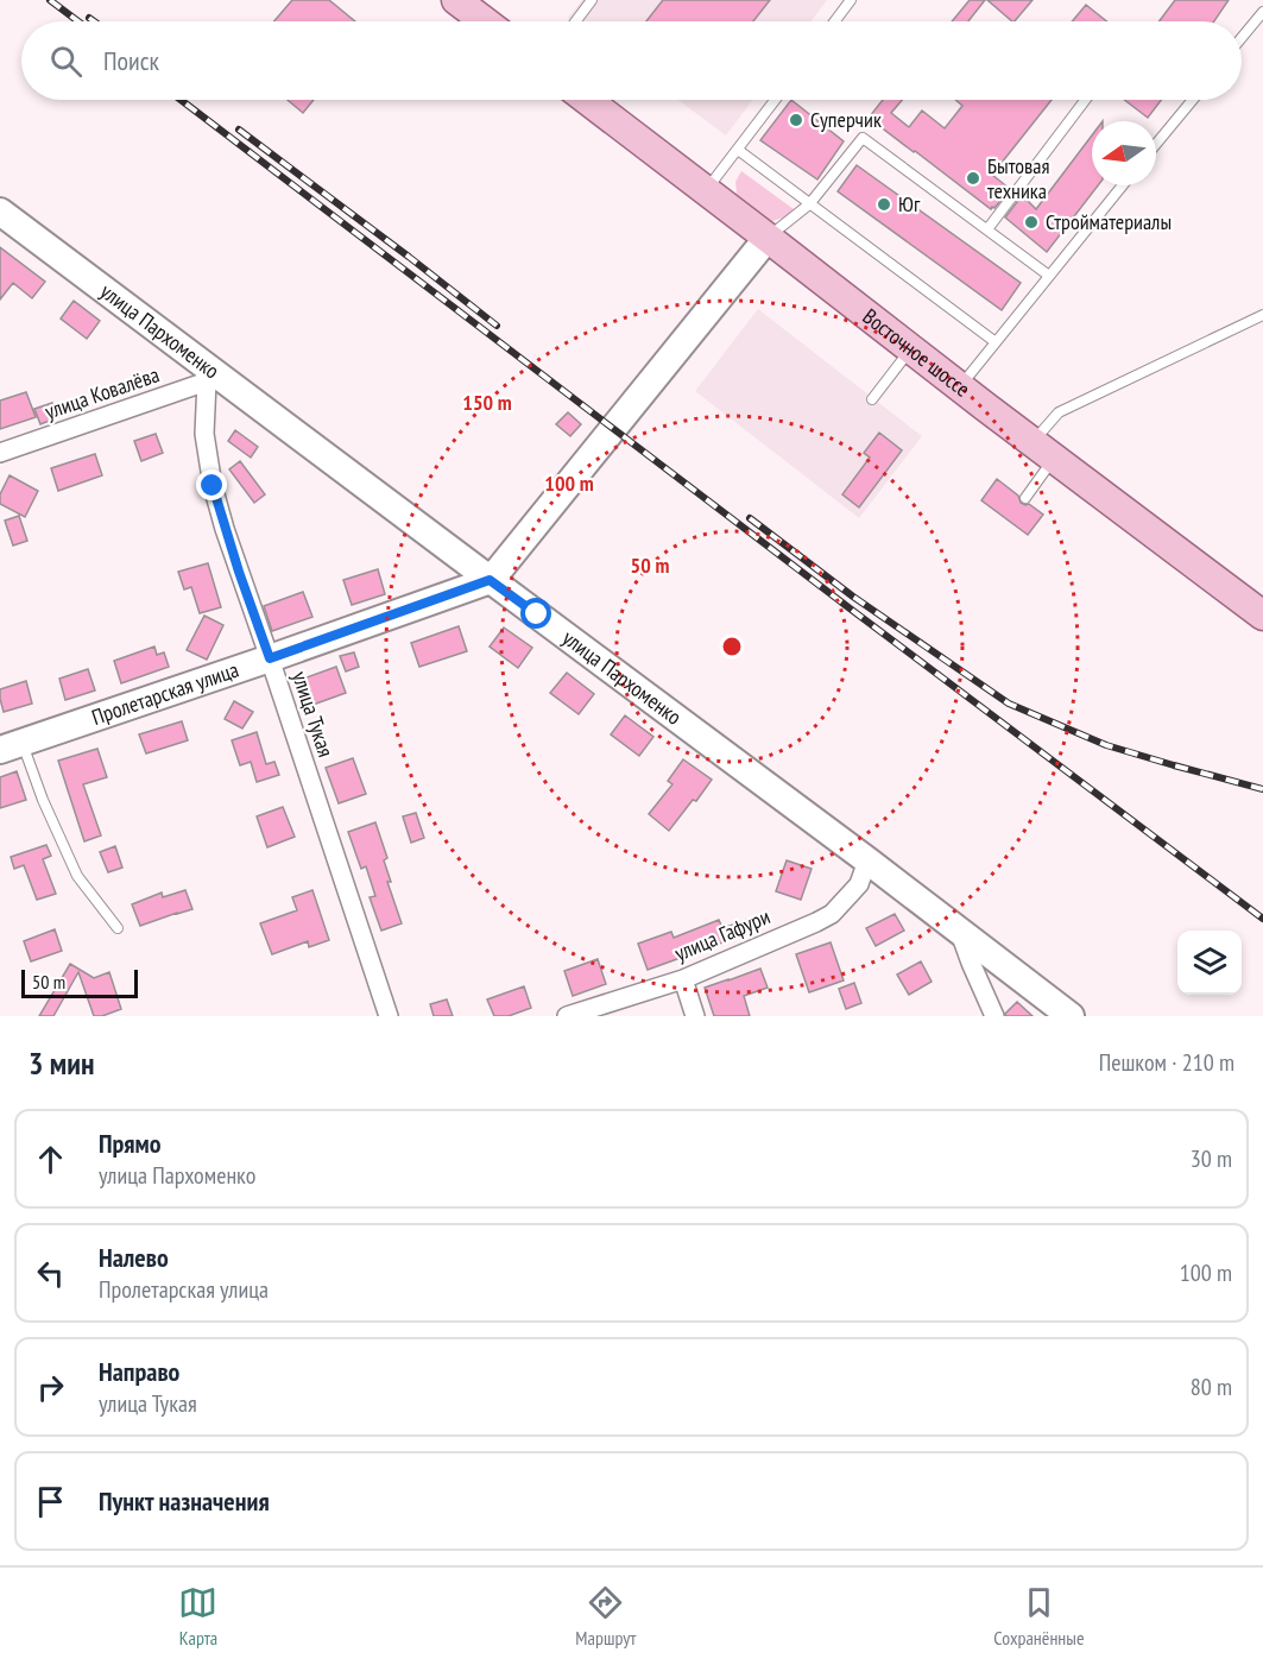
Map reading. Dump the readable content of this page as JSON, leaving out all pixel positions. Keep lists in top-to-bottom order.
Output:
{
  "streets": {
    "main road": ["улица Пархоменко", "Восточное шоссе", "Пролетарская улица"],
    "street": ["улица Ковалёва", "улица Тукая", "улица Гафури"]
  },
  "crossings": [
    ["улица Пархоменко", "улица Ковалёва"],
    ["улица Пархоменко", "Пролетарская улица"],
    ["улица Пархоменко", "улица Тукая"],
    ["улица Пархоменко", "улица Гафури"],
    ["улица Ковалёва", "улица Тукая"],
    ["Пролетарская улица", "улица Тукая"]
  ],
  "places": [
    "Суперчик",
    "Бытовая техника",
    "Юг",
    "Стройматериалы"
  ],
  "scale_bar": "50 m",
  "north": "left",
  "page": {
    "search": "Поиск",
    "scale": "50 m",
    "heading": ["3 мин", "Пешком · 210 m"],
    "list": [
      ["Прямо", "улица Пархоменко", "30 m"],
      ["Налево", "Пролетарская улица", "100 m"],
      ["Направо", "улица Тукая", "80 m"],
      "Пункт назначения"
    ],
    "nav": ["Карта", "Маршрут", "Сохранённые"]
  },
  "rings": ["150 m", "100 m", "50 m"]
}
